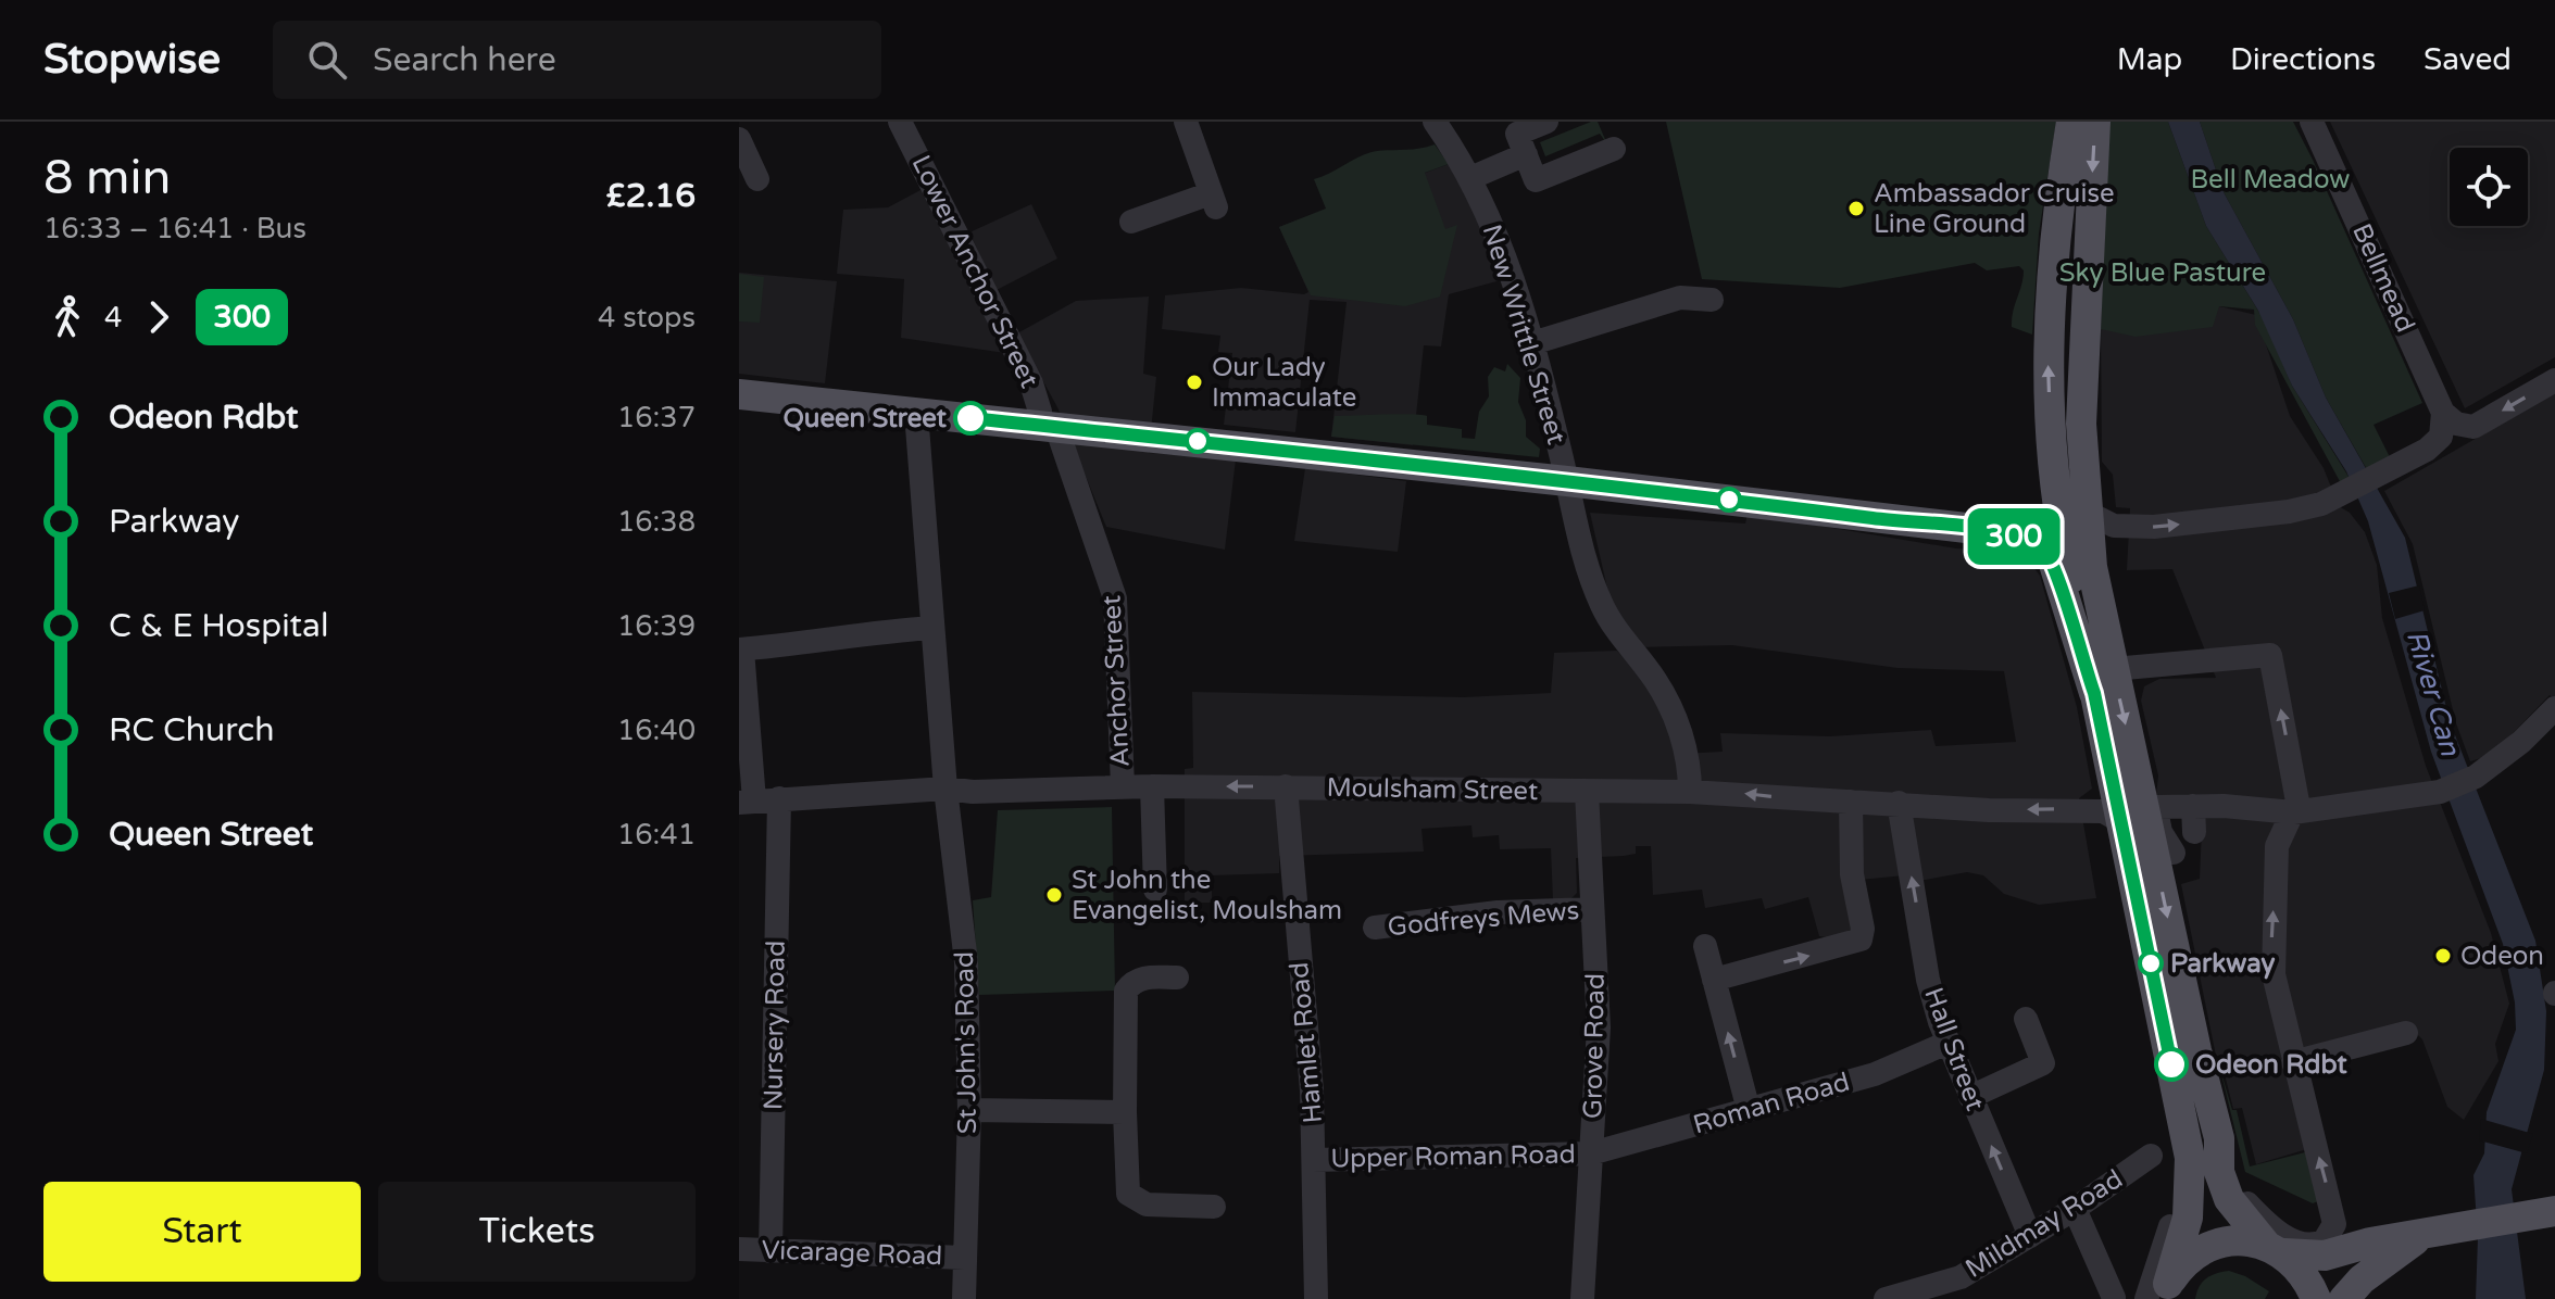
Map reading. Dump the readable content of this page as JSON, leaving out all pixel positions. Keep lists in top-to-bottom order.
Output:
{
  "streets": {
    "street": [
      "Lower Anchor Street",
      "Bellmead",
      "New Writtle Street",
      "Anchor Street",
      "Moulsham Street",
      "Godfreys Mews",
      "Nursery Road",
      "St John's Road",
      "Hamlet Road",
      "Grove Road",
      "Hall Street",
      "Roman Road",
      "Upper Roman Road",
      "Mildmay Road",
      "Vicarage Road"
    ]
  },
  "crossings": [
    ["Lower Anchor Street", "Anchor Street"],
    ["New Writtle Street", "Moulsham Street"],
    ["Anchor Street", "Moulsham Street"],
    ["Moulsham Street", "Nursery Road"],
    ["Moulsham Street", "St John's Road"],
    ["Moulsham Street", "Hamlet Road"],
    ["Moulsham Street", "Grove Road"],
    ["Moulsham Street", "Hall Street"],
    ["Godfreys Mews", "Grove Road"],
    ["Nursery Road", "Vicarage Road"],
    ["St John's Road", "Vicarage Road"],
    ["Hamlet Road", "Upper Roman Road"],
    ["Grove Road", "Roman Road"],
    ["Grove Road", "Upper Roman Road"],
    ["Hall Street", "Roman Road"],
    ["Hall Street", "Mildmay Road"],
    ["Roman Road", "Upper Roman Road"]
  ],
  "one_way": ["Moulsham Street"],
  "water": ["River Can"],
  "parks": ["Bell Meadow", "Sky Blue Pasture"],
  "places": [
    "Ambassador Cruise Line Ground",
    "Our Lady Immaculate",
    "Queen Street",
    "St John the Evangelist, Moulsham",
    "Odeon",
    "Parkway",
    "Odeon Rdbt"
  ],
  "lines": ["bus line 300"],
  "page": {
    "header": "Stopwise",
    "search": "Search here",
    "nav": ["Map", "Directions", "Saved"],
    "heading": ["8 min", "16:33 – 16:41 · Bus", "£2.16"],
    "on_map": "300",
    "legs": ["4", "300", "4 stops"],
    "list": [
      {
        "name": "Odeon Rdbt",
        "value": "16:37"
      },
      {
        "name": "Parkway",
        "value": "16:38"
      },
      {
        "name": "C & E Hospital",
        "value": "16:39"
      },
      {
        "name": "RC Church",
        "value": "16:40"
      },
      {
        "name": "Queen Street",
        "value": "16:41"
      }
    ],
    "buttons": ["Start", "Tickets"]
  }
}
